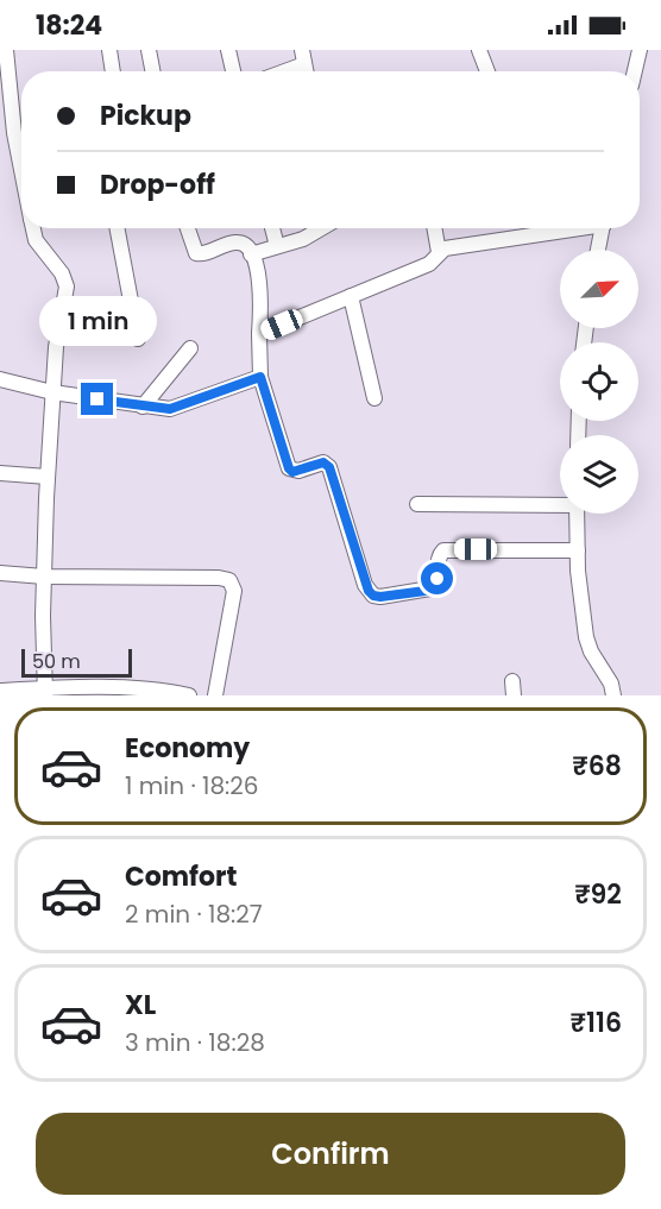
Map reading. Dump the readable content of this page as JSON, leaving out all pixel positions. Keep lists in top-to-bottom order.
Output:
{
  "scale_bar": "50 m",
  "north": "top right",
  "page": {
    "status": "18:24",
    "banner": ["Pickup", "Drop-off"],
    "bubble": "1 min",
    "scale": "50 m",
    "list": [
      {
        "name": "Economy",
        "note": "1 min · 18:26",
        "value": "₹68"
      },
      {
        "name": "Comfort",
        "note": "2 min · 18:27",
        "value": "₹92"
      },
      {
        "name": "XL",
        "note": "3 min · 18:28",
        "value": "₹116"
      }
    ],
    "buttons": "Confirm"
  }
}
